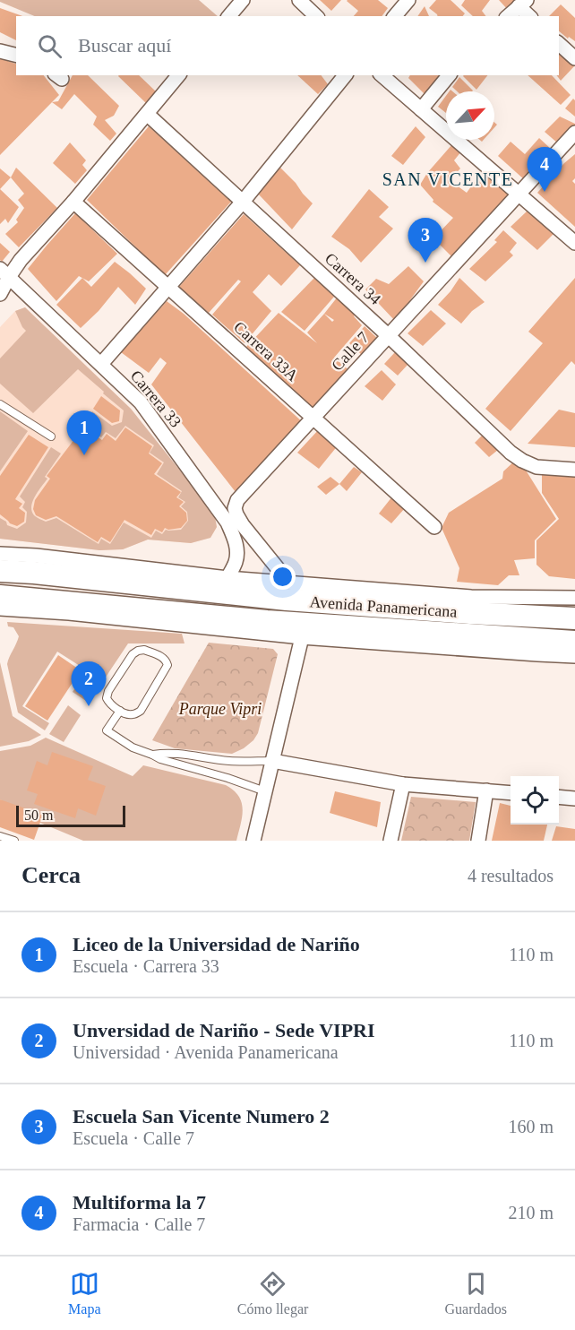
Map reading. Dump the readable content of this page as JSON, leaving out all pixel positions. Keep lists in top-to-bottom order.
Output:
{
  "streets": {
    "main road": ["Avenida Panamericana"],
    "street": [
      "Carrera 34",
      "Carrera 33A",
      "Calle 7",
      "Carrera 33"
    ]
  },
  "crossings": [
    ["Carrera 34", "Calle 7"],
    ["Carrera 33A", "Calle 7"]
  ],
  "districts": ["SAN VICENTE"],
  "parks": ["Parque Vipri"],
  "scale_bar": "50 m",
  "north": "top right",
  "page": {
    "search": "Buscar aquí",
    "pins": [
      "4",
      "3",
      "1",
      "2"
    ],
    "scale": "50 m",
    "heading": ["Cerca", "4 resultados"],
    "list": [
      {
        "mark": "1",
        "name": "Liceo de la Universidad de Nariño",
        "note": "Escuela · Carrera 33",
        "value": "110 m"
      },
      {
        "mark": "2",
        "name": "Unversidad de Nariño - Sede VIPRI",
        "note": "Universidad · Avenida Panamericana",
        "value": "110 m"
      },
      {
        "mark": "3",
        "name": "Escuela San Vicente Numero 2",
        "note": "Escuela · Calle 7",
        "value": "160 m"
      },
      {
        "mark": "4",
        "name": "Multiforma la 7",
        "note": "Farmacia · Calle 7",
        "value": "210 m"
      }
    ],
    "nav": ["Mapa", "Cómo llegar", "Guardados"]
  }
}
